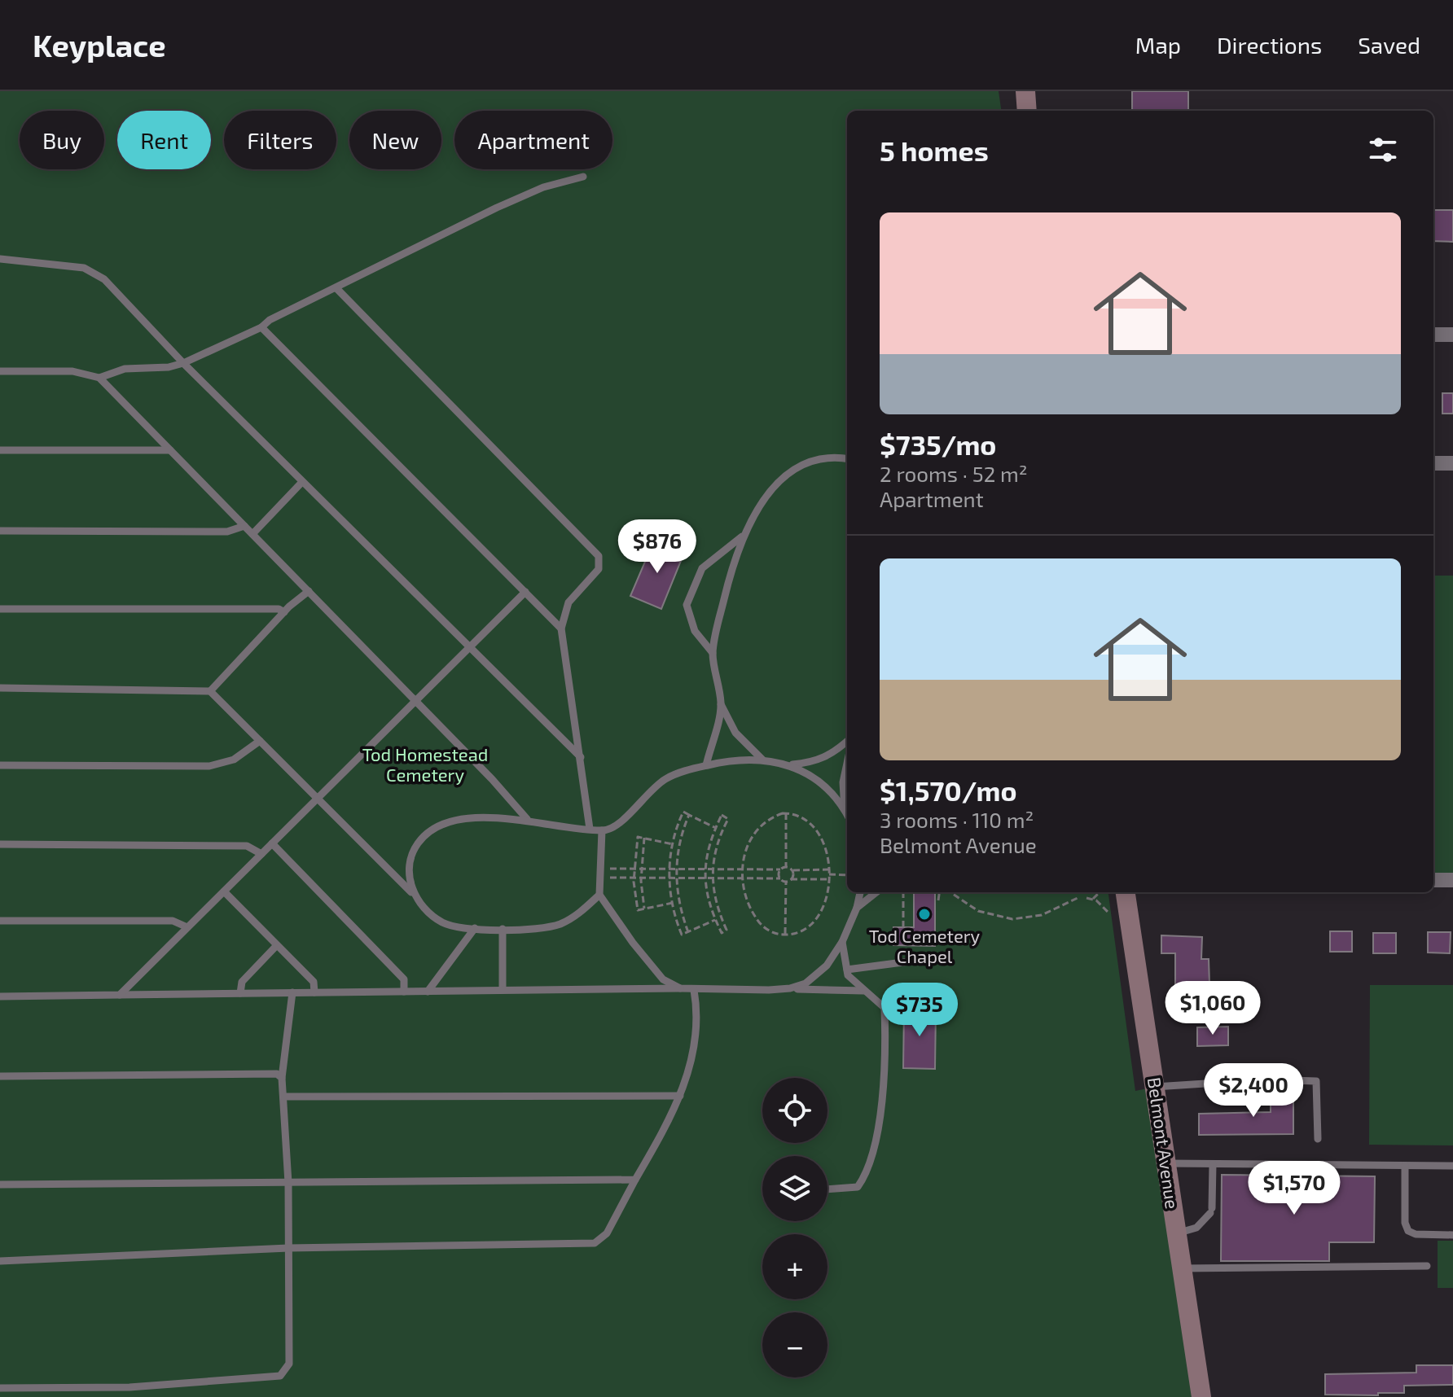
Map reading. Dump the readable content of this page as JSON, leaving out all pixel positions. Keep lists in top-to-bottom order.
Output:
{
  "streets": {
    "main road": ["Belmont Avenue"]
  },
  "parks": ["Tod Homestead Cemetery"],
  "places": ["Tod Cemetery Chapel"],
  "page": {
    "header": "Keyplace",
    "nav": ["Map", "Directions", "Saved"],
    "chip": [
      "Buy",
      "Rent",
      "Filters",
      "New",
      "Apartment"
    ],
    "heading": "5 homes",
    "list": [
      {
        "name": "$735/mo",
        "note": "2 rooms · 52 m² · Apartment"
      },
      {
        "name": "$1,570/mo",
        "note": "3 rooms · 110 m² · Belmont Avenue"
      }
    ],
    "price": [
      "$876",
      "$1,060",
      "$735",
      "$2,400",
      "$1,570"
    ],
    "map_buttons": ["+", "−"]
  }
}
